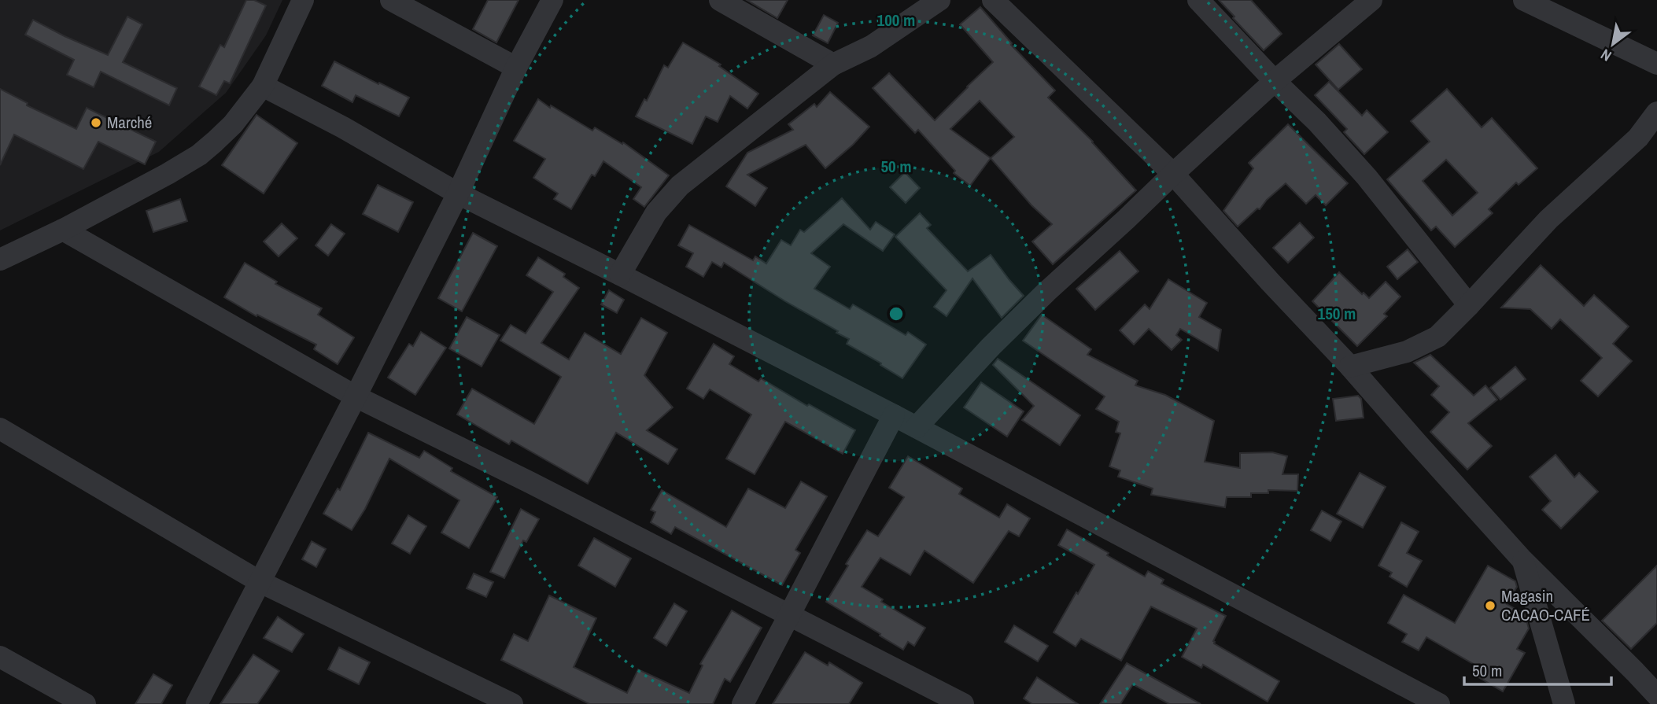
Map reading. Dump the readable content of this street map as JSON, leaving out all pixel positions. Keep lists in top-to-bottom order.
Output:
{
  "places": ["Marché", "Magasin CACAO-CAFÉ"],
  "scale_bar": "50 m",
  "north": "bottom left",
  "rings": ["100 m", "50 m", "150 m"]
}
